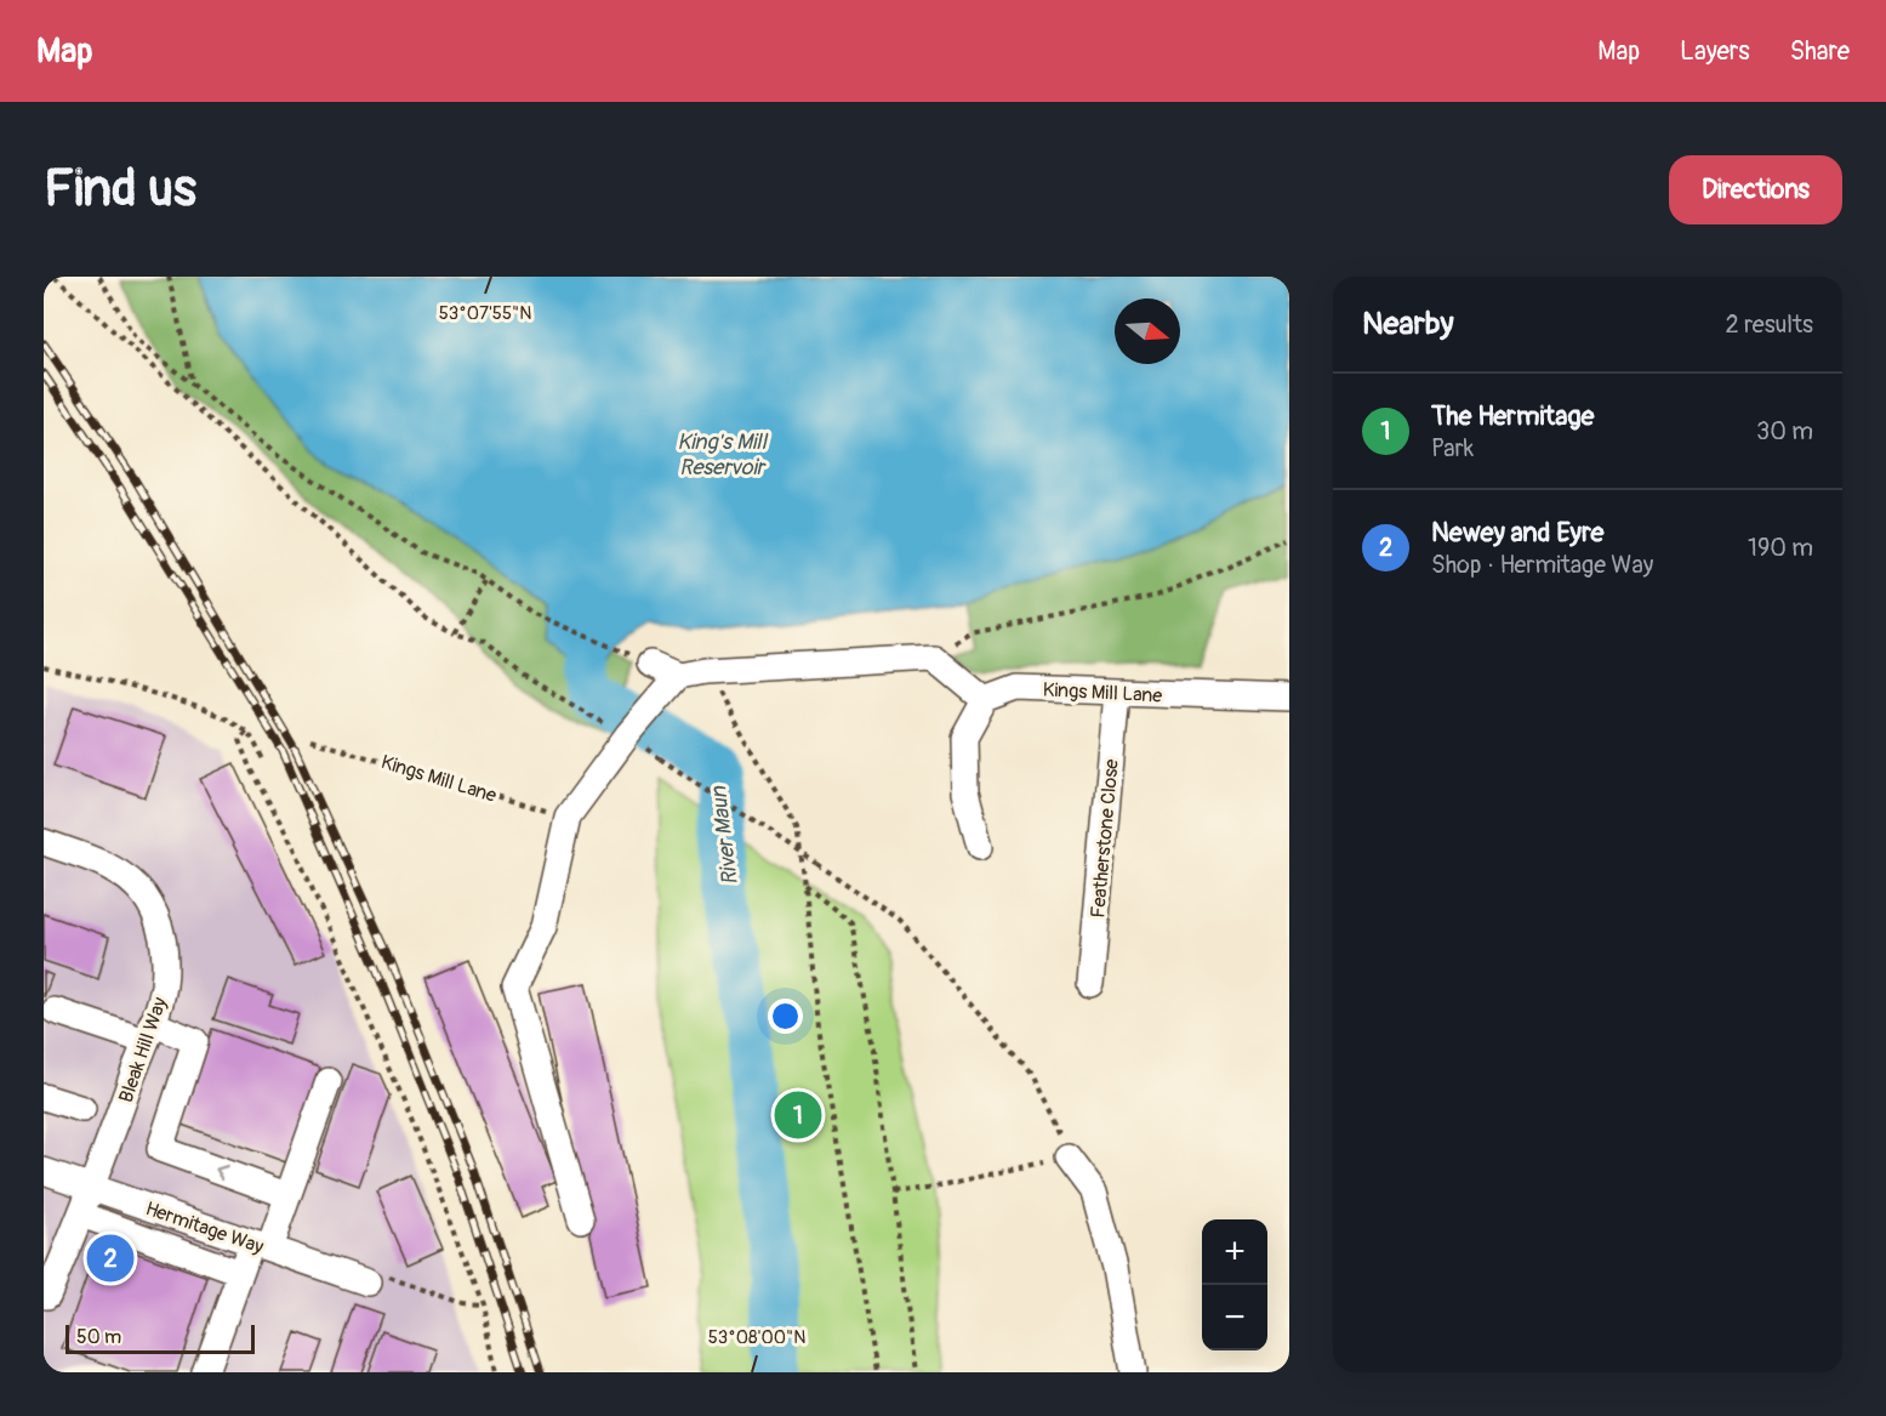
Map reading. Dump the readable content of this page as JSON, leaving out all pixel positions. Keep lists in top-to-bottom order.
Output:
{
  "streets": {
    "street": [
      "Kings Mill Lane",
      "Featherstone Close",
      "Bleak Hill Way",
      "Hermitage Way"
    ]
  },
  "crossings": [
    ["Kings Mill Lane", "Featherstone Close"],
    ["Bleak Hill Way", "Hermitage Way"]
  ],
  "water": ["King's Mill Reservoir", "River Maun"],
  "scale_bar": "50 m",
  "north": "right",
  "page": {
    "header": "Map",
    "nav": ["Map", "Layers", "Share"],
    "buttons": "Directions",
    "title": "Find us",
    "heading": ["Nearby", "2 results"],
    "list": [
      {
        "mark": "1",
        "name": "The Hermitage",
        "note": "Park",
        "value": "30 m"
      },
      {
        "mark": "2",
        "name": "Newey and Eyre",
        "note": "Shop · Hermitage Way",
        "value": "190 m"
      }
    ],
    "pins": ["1", "2"],
    "map_buttons": ["+", "−"],
    "scale": "50 m"
  },
  "coordinates": ["53°07'55\"N", "53°08'00\"N"]
}
